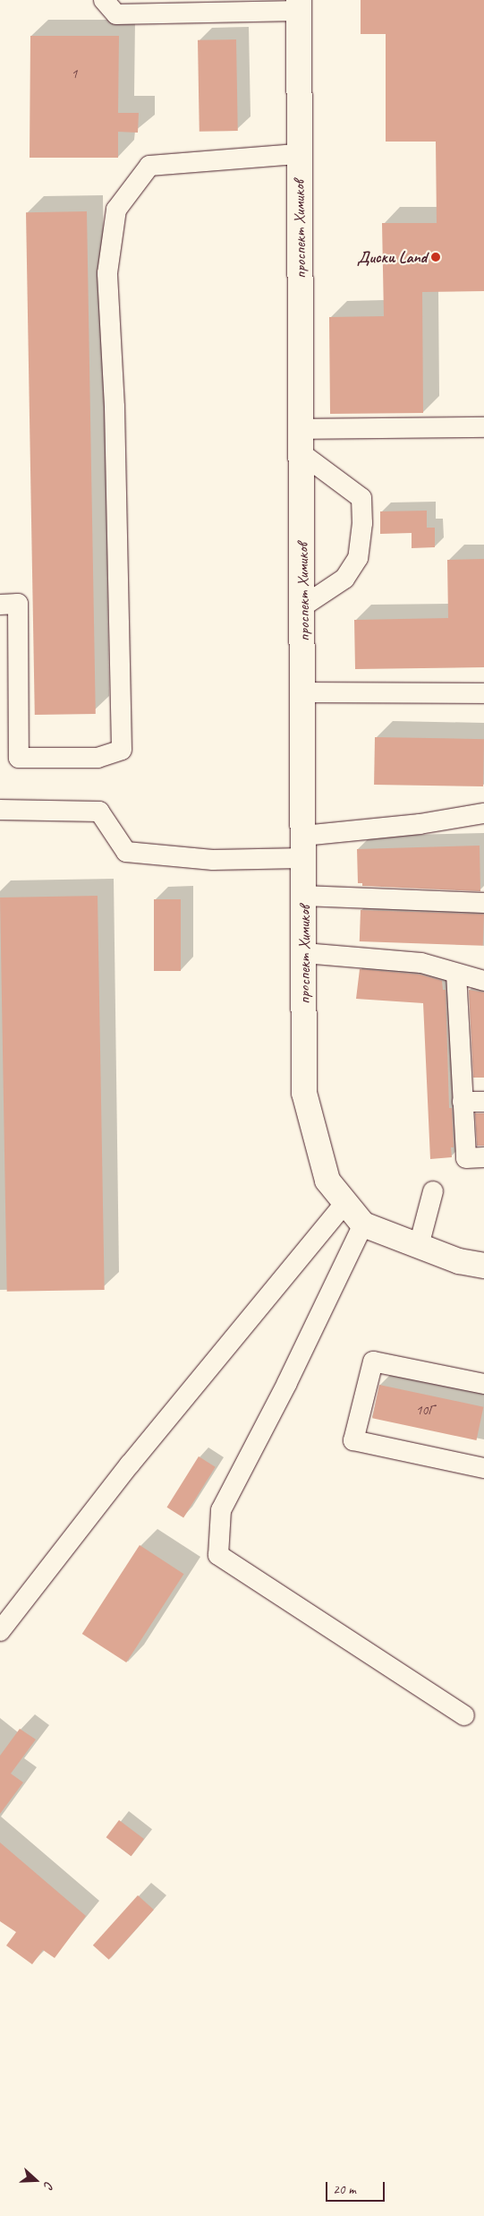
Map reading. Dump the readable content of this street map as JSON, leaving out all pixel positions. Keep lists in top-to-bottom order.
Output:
{
  "streets": {
    "main road": ["проспект Химиков"]
  },
  "places": ["Диски Land"],
  "house_numbers": ["1", "10Г"],
  "scale_bar": "20 m",
  "north": "right"
}
